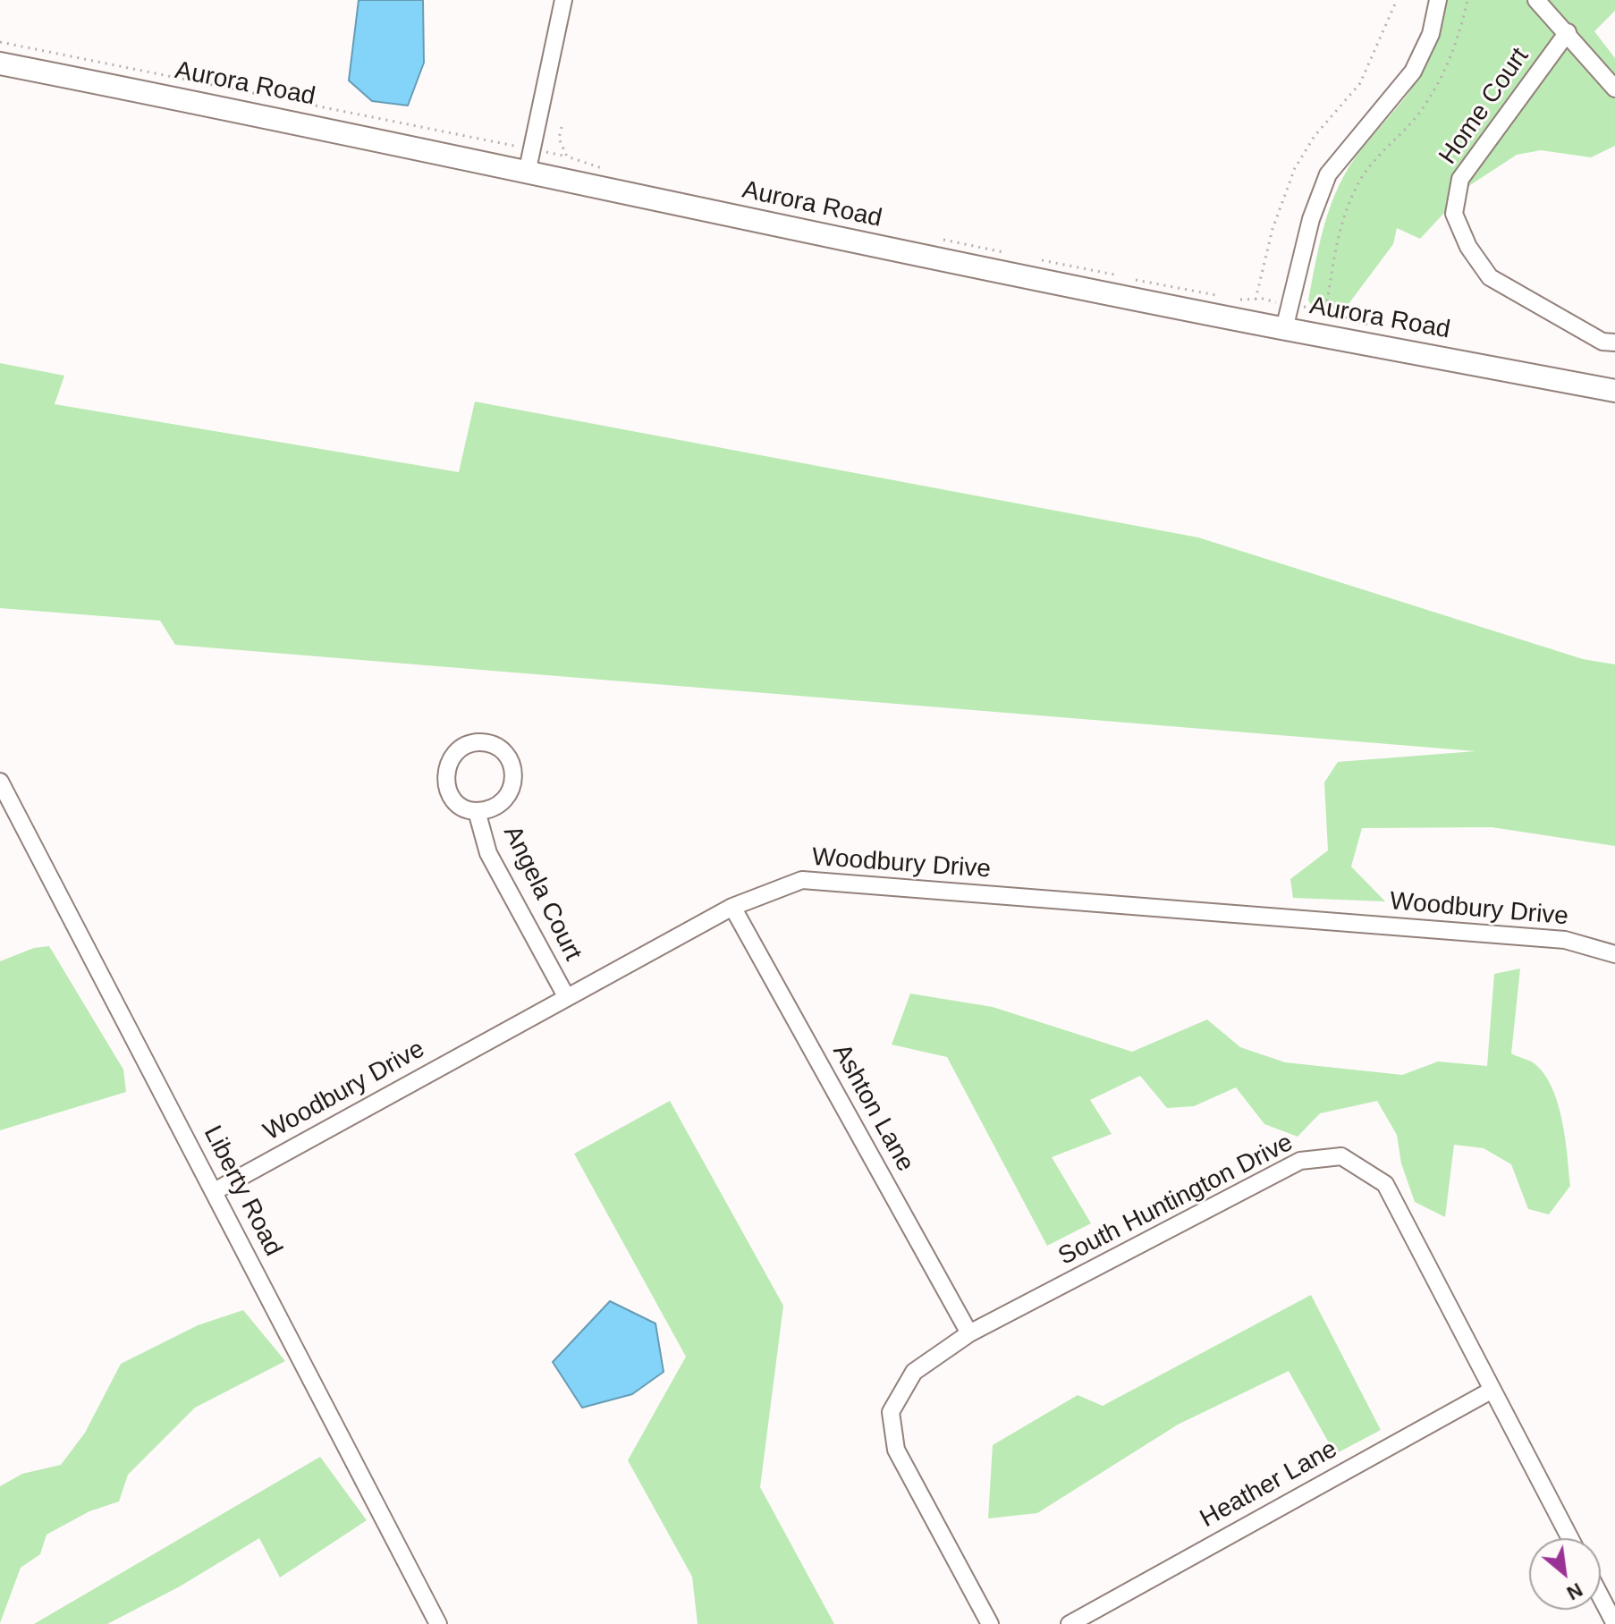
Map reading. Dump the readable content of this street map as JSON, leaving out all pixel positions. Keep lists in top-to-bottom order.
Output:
{
  "streets": {
    "main road": ["Aurora Road"],
    "street": [
      "Home Court",
      "Woodbury Drive",
      "Angela Court",
      "Ashton Lane",
      "Liberty Road",
      "South Huntington Drive",
      "Heather Lane"
    ]
  },
  "crossings": [
    ["Woodbury Drive", "Angela Court"],
    ["Woodbury Drive", "Ashton Lane"],
    ["Woodbury Drive", "Liberty Road"],
    ["Ashton Lane", "South Huntington Drive"],
    ["South Huntington Drive", "Heather Lane"]
  ],
  "north": "bottom right"
}
